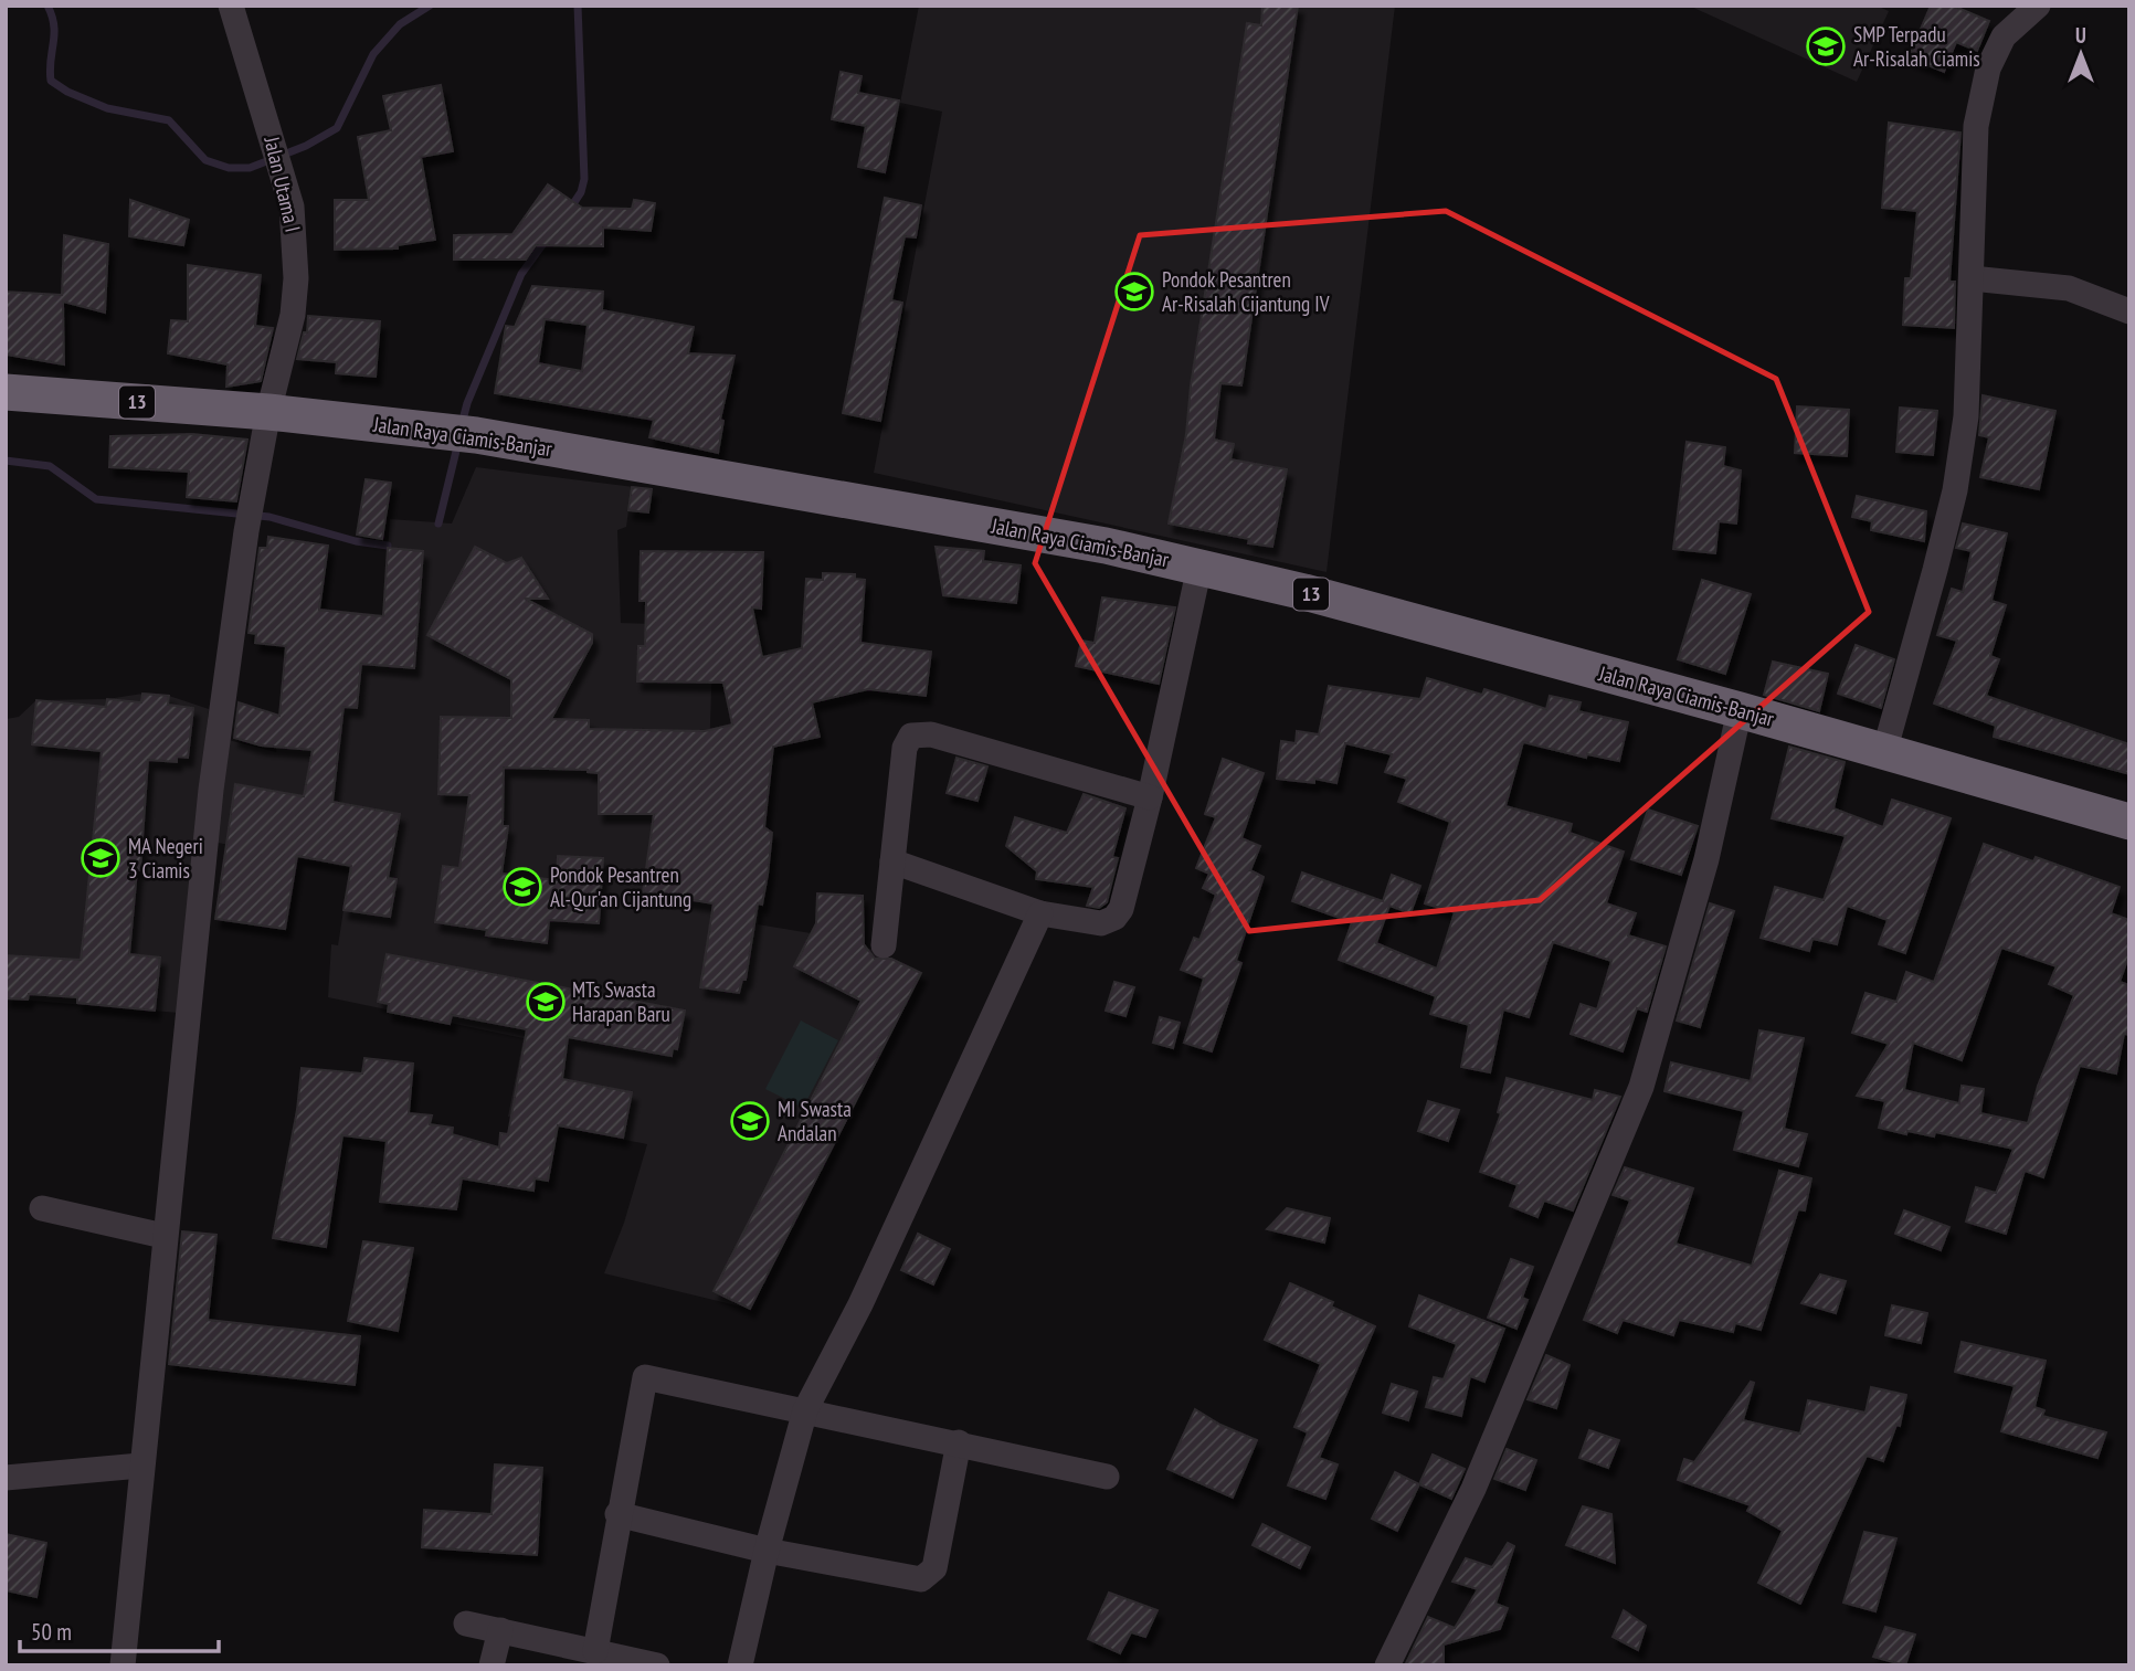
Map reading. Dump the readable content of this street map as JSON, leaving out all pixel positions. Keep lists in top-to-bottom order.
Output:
{
  "streets": {
    "highway": ["13", "Jalan Raya Ciamis-Banjar"],
    "street": ["Jalan Utama I"]
  },
  "crossings": [
    ["Jalan Utama I", "Jalan Raya Ciamis-Banjar"]
  ],
  "places": {
    "school or university": [
      "SMP Terpadu Ar-Risalah Ciamis",
      "Pondok Pesantren Ar-Risalah Cijantung IV",
      "MA Negeri 3 Ciamis",
      "Pondok Pesantren Al-Qur'an Cijantung",
      "MTs Swasta Harapan Baru",
      "MI Swasta Andalan"
    ]
  },
  "scale_bar": "50 m",
  "north": "top"
}
